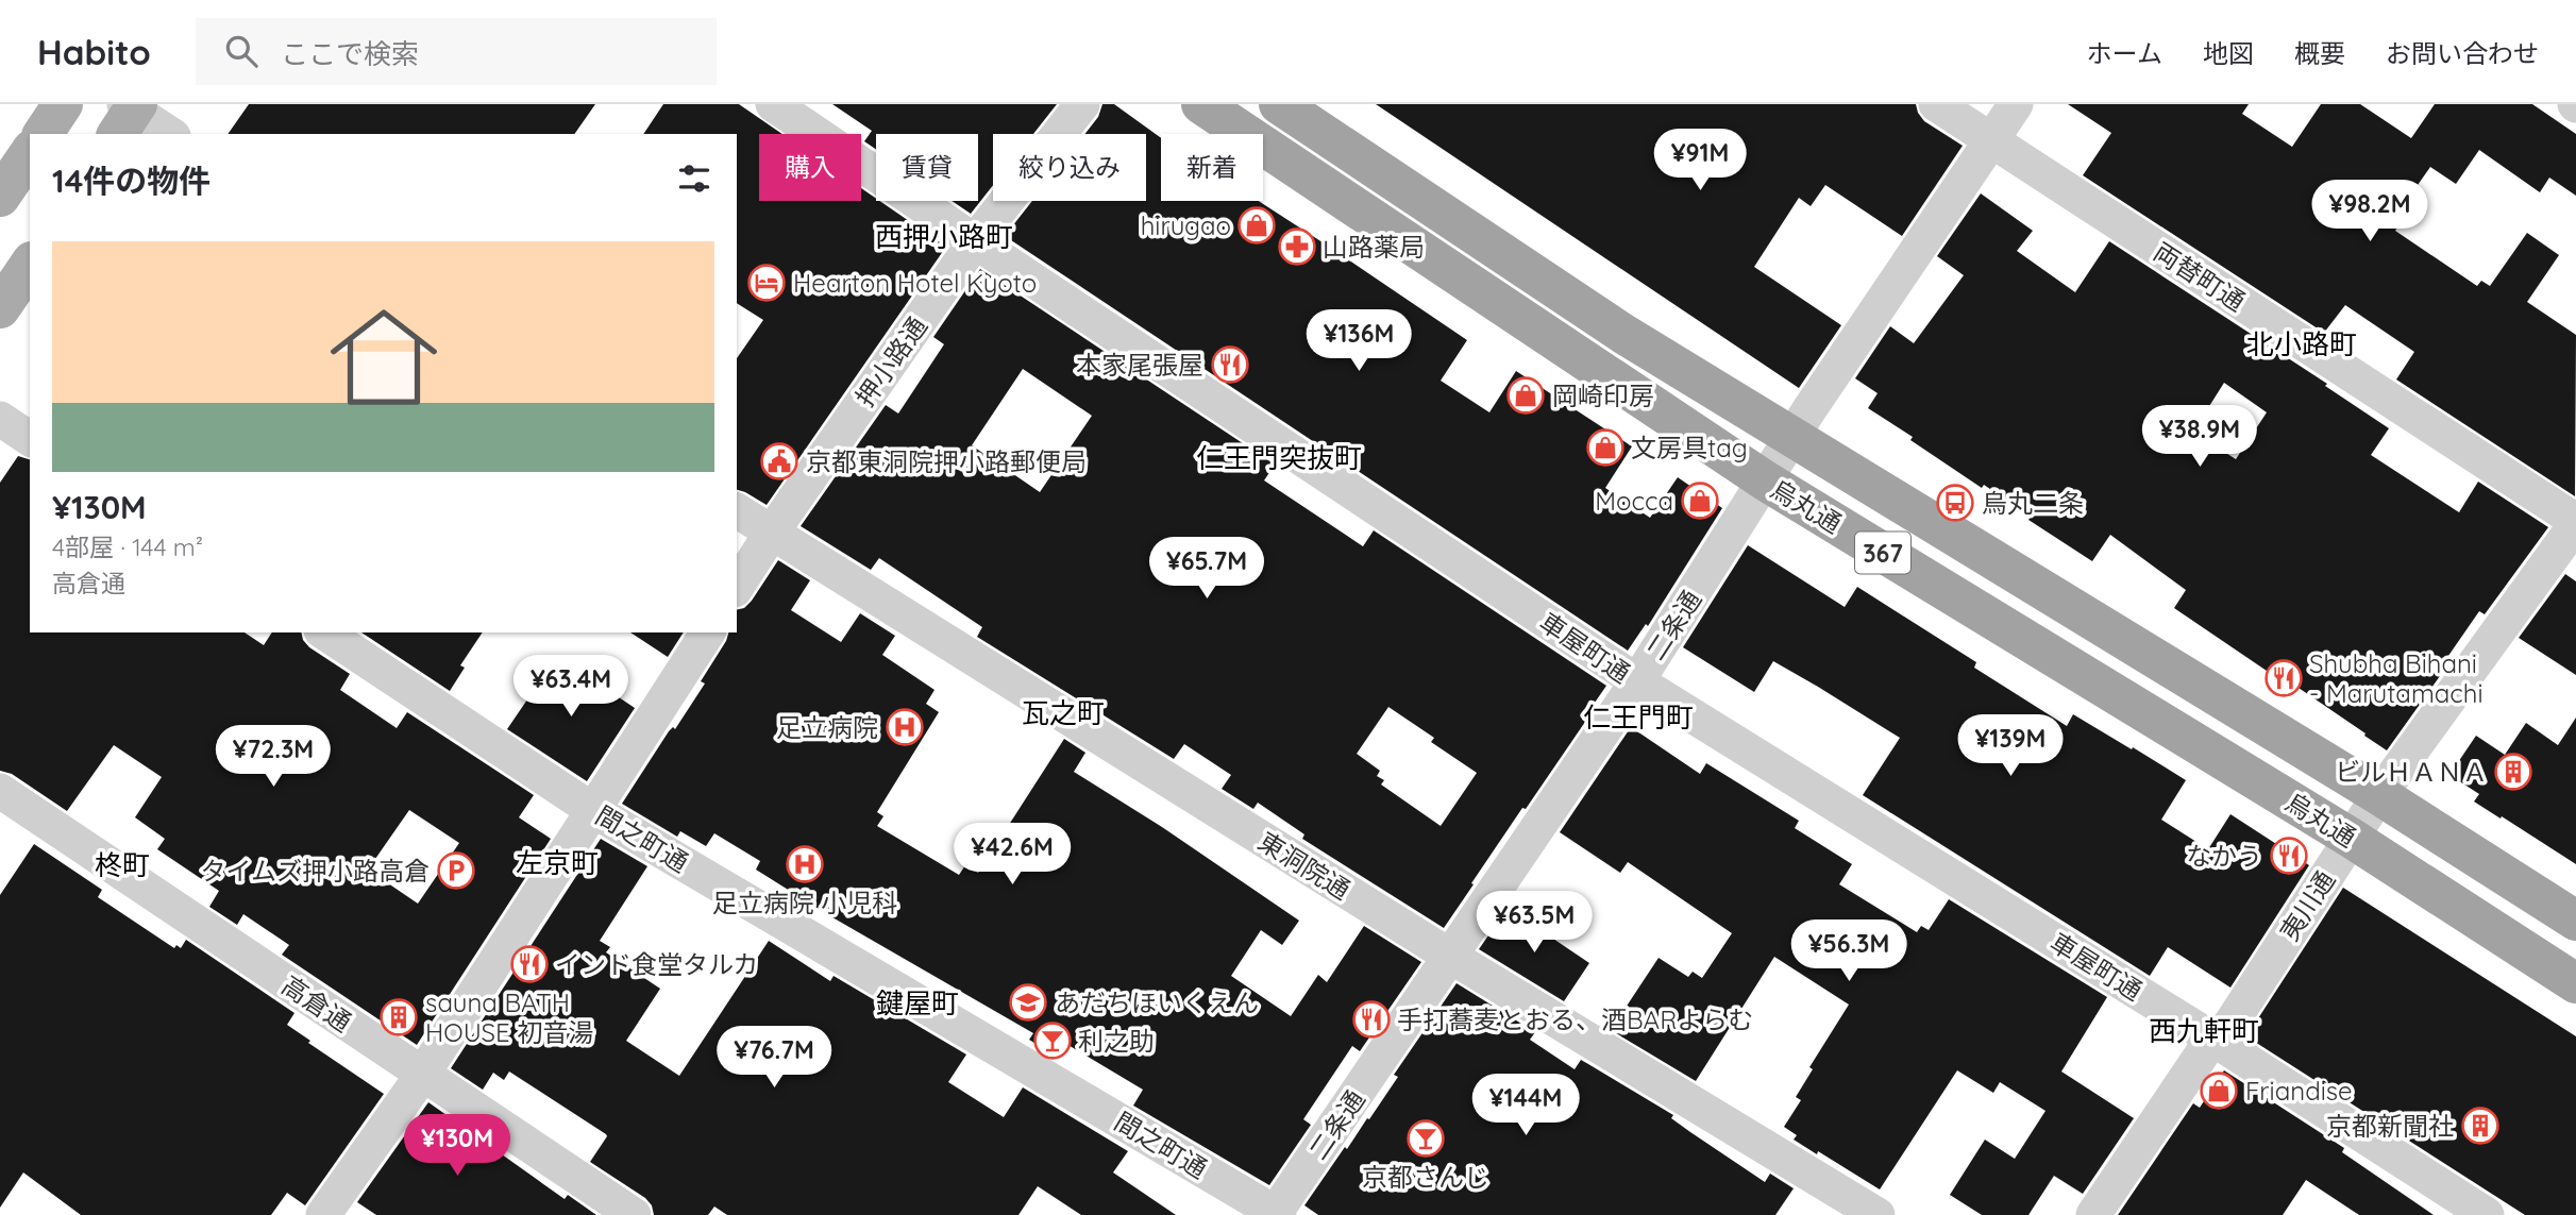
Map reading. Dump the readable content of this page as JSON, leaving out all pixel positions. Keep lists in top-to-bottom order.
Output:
{
  "streets": {
    "highway": ["烏丸通", "367"],
    "street": [
      "両替町通",
      "押小路通",
      "二条通",
      "車屋町通",
      "間之町通",
      "東洞院通",
      "夷川通",
      "高倉通"
    ]
  },
  "crossings": [
    ["両替町通", "二条通"],
    ["両替町通", "夷川通"],
    ["押小路通", "車屋町通"],
    ["押小路通", "東洞院通"],
    ["烏丸通", "二条通"],
    ["烏丸通", "夷川通"],
    ["二条通", "車屋町通"],
    ["二条通", "間之町通"],
    ["二条通", "東洞院通"],
    ["車屋町通", "夷川通"]
  ],
  "districts": [
    "西押小路町",
    "北小路町",
    "仁王門突抜町",
    "瓦之町",
    "仁王門町",
    "左京町",
    "柊町",
    "鍵屋町",
    "西九軒町"
  ],
  "places": {
    "shop": [
      "hirugao",
      "岡崎印房",
      "文房具tag",
      "Mocca",
      "Friandise"
    ],
    "pharmacy": ["山路薬局"],
    "hotel": ["Hearton Hotel Kyoto"],
    "restaurant": [
      "本家尾張屋",
      "Shubha Bihani - Marutamachi",
      "なかう",
      "インド食堂タルカ",
      "手打蕎麦とおる、酒BARよらむ"
    ],
    "public building": ["京都東洞院押小路郵便局"],
    "bus stop": ["烏丸二条"],
    "hospital": ["足立病院", "足立病院 小児科"],
    "building": ["ビルＨＡＮＡ", "sauna BATH HOUSE 初音湯", "京都新聞社"],
    "parking": ["タイムズ押小路高倉"],
    "school or university": ["あだちほいくえん"],
    "bar": ["利之助", "京都さんじ"]
  },
  "page": {
    "header": "Habito",
    "search": "ここで検索",
    "nav": [
      "ホーム",
      "地図",
      "概要",
      "お問い合わせ"
    ],
    "price": [
      "¥91M",
      "¥98.2M",
      "¥136M",
      "¥38.9M",
      "¥65.7M",
      "¥63.4M",
      "¥139M",
      "¥72.3M",
      "¥42.6M",
      "¥63.5M",
      "¥56.3M",
      "¥76.7M",
      "¥144M",
      "¥130M"
    ],
    "chip": [
      "購入",
      "賃貸",
      "絞り込み",
      "新着"
    ],
    "heading": "14件の物件",
    "list": [
      {
        "name": "¥130M",
        "note": "4部屋 · 144 m² · 高倉通"
      }
    ]
  }
}
